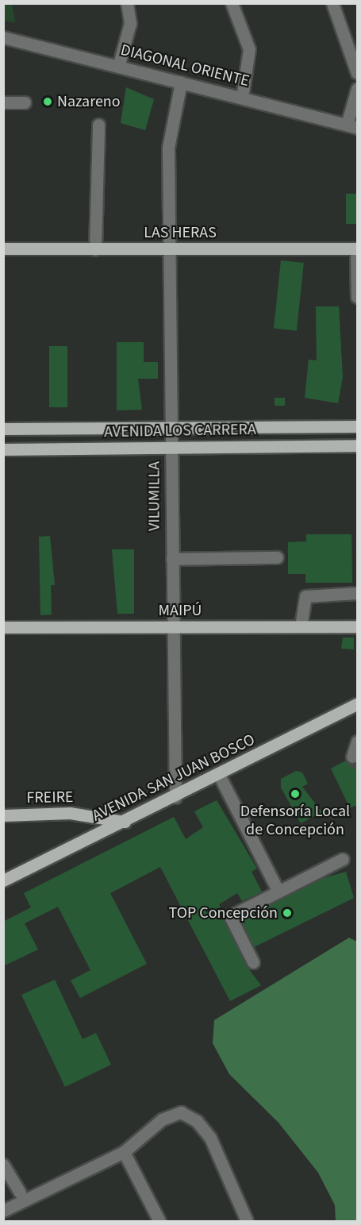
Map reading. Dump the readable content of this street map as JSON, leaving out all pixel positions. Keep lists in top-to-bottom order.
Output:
{
  "streets": {
    "main road": [
      "LAS HERAS",
      "AVENIDA LOS CARRERA",
      "MAIPÚ",
      "AVENIDA SAN JUAN BOSCO",
      "FREIRE"
    ],
    "street": ["DIAGONAL ORIENTE", "VILUMILLA"]
  },
  "crossings": [
    ["DIAGONAL ORIENTE", "VILUMILLA"],
    ["LAS HERAS", "VILUMILLA"],
    ["AVENIDA LOS CARRERA", "VILUMILLA"],
    ["VILUMILLA", "MAIPÚ"],
    ["VILUMILLA", "AVENIDA SAN JUAN BOSCO"],
    ["AVENIDA SAN JUAN BOSCO", "FREIRE"]
  ],
  "places": ["Nazareno", "Defensoría Local de Concepción", "TOP Concepción"]
}
